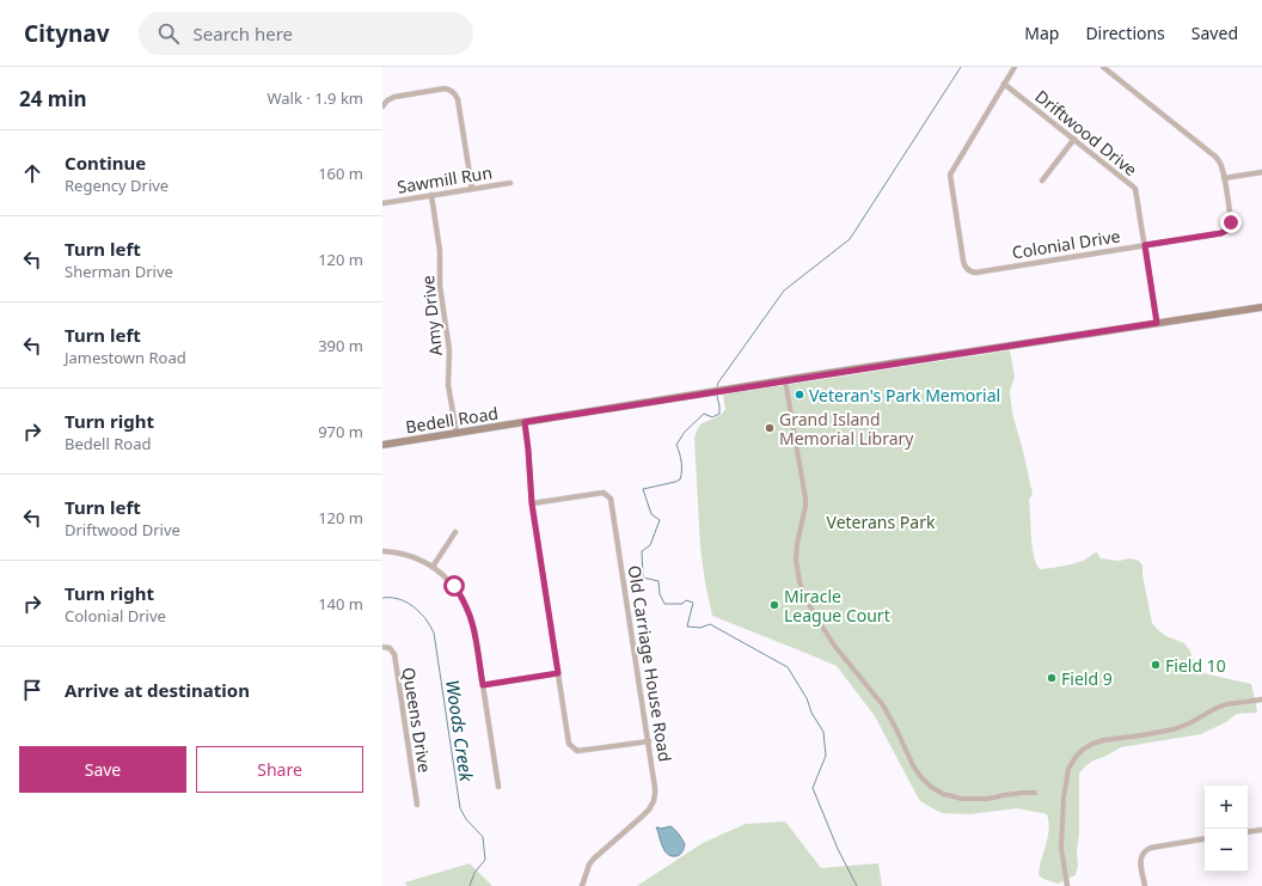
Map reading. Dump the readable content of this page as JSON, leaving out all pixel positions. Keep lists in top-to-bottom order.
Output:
{
  "streets": {
    "street": [
      "Driftwood Drive",
      "Sawmill Run",
      "Colonial Drive",
      "Amy Drive",
      "Bedell Road",
      "Old Carriage House Road",
      "Queens Drive"
    ]
  },
  "crossings": [
    ["Driftwood Drive", "Colonial Drive"],
    ["Driftwood Drive", "Bedell Road"],
    ["Sawmill Run", "Amy Drive"],
    ["Amy Drive", "Bedell Road"]
  ],
  "water": ["Woods Creek"],
  "parks": ["Veterans Park"],
  "places": [
    "Veteran's Park Memorial",
    "Grand Island Memorial Library",
    "Miracle League Court",
    "Field 10",
    "Field 9"
  ],
  "page": {
    "header": "Citynav",
    "search": "Search here",
    "nav": ["Map", "Directions", "Saved"],
    "heading": ["24 min", "Walk · 1.9 km"],
    "list": [
      ["Continue", "Regency Drive", "160 m"],
      ["Turn left", "Sherman Drive", "120 m"],
      ["Turn left", "Jamestown Road", "390 m"],
      ["Turn right", "Bedell Road", "970 m"],
      ["Turn left", "Driftwood Drive", "120 m"],
      ["Turn right", "Colonial Drive", "140 m"],
      "Arrive at destination"
    ],
    "buttons": ["Save", "Share"],
    "map_buttons": ["+", "−"]
  }
}
